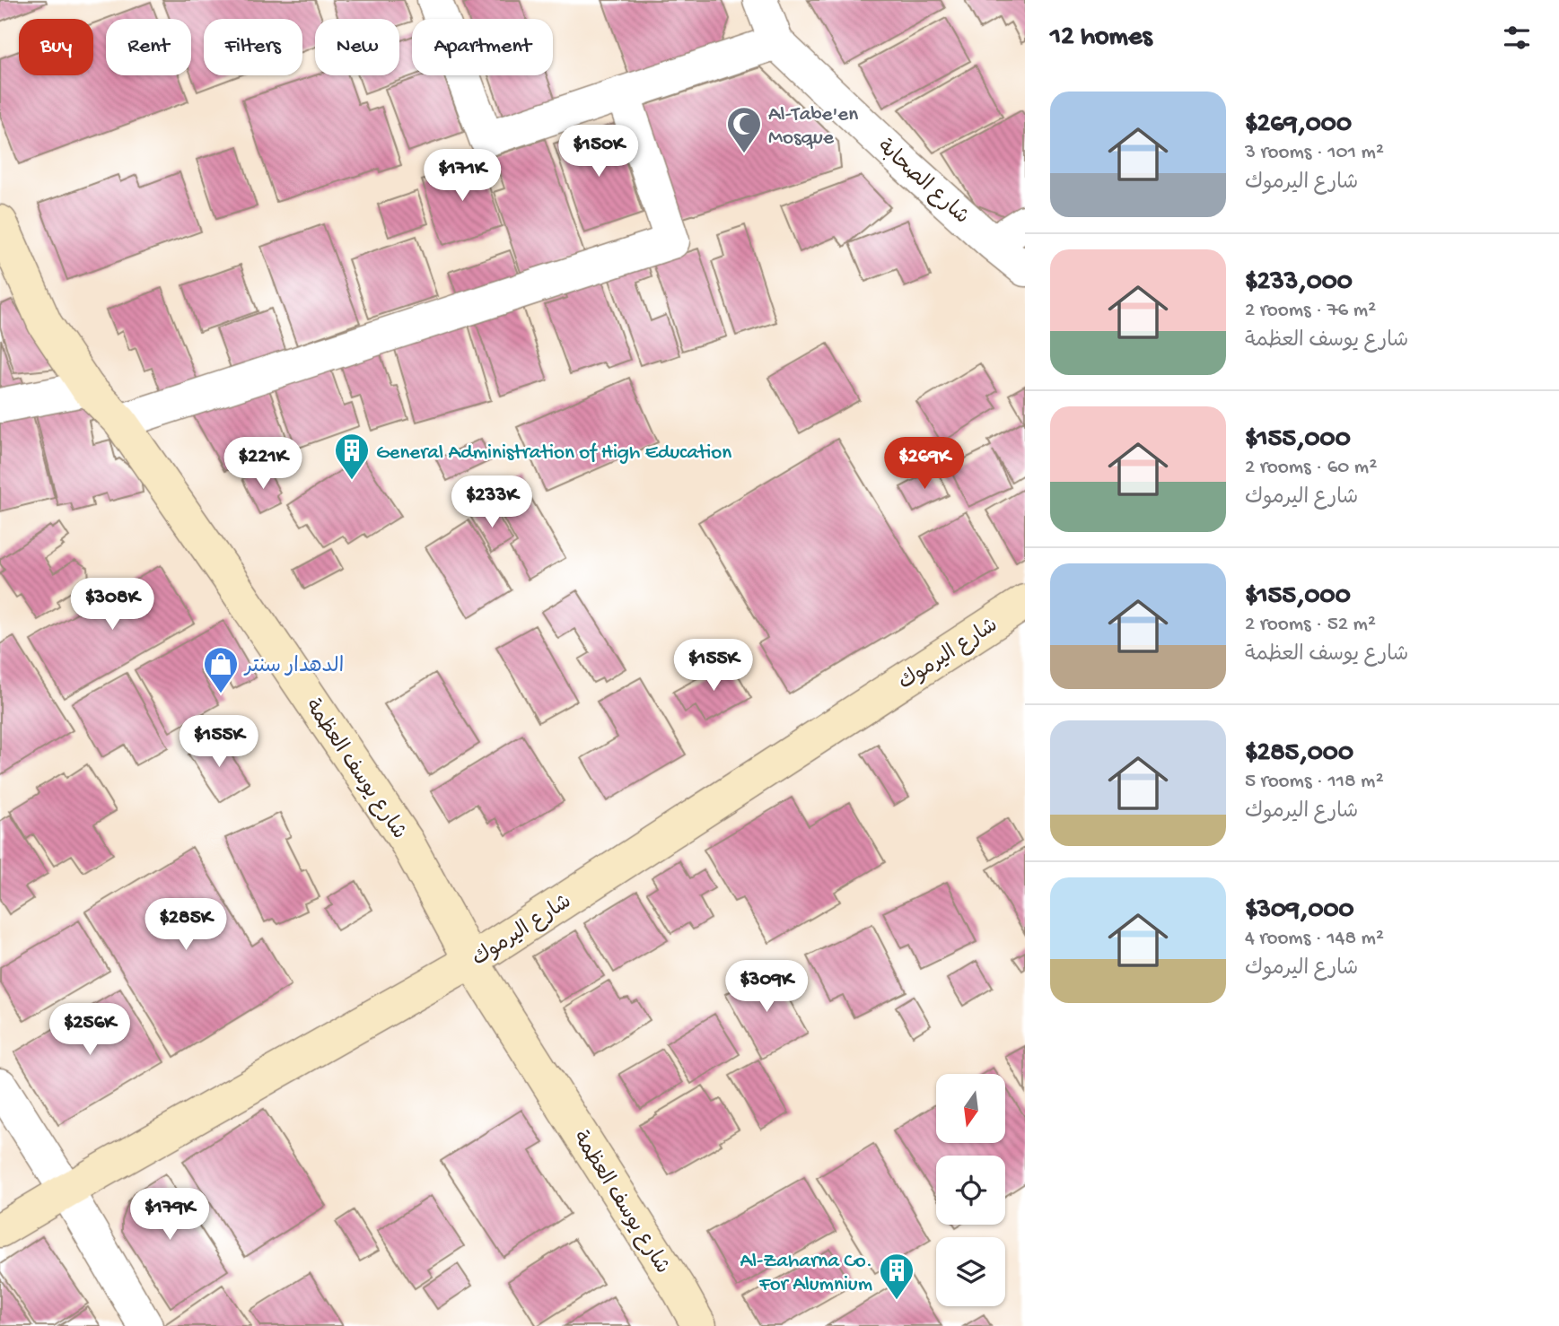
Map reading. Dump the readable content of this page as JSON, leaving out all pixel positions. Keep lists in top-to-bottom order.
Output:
{
  "streets": {
    "street": ["شارع الصحابة", "شارع اليرموك", "شارع يوسف العظمة"]
  },
  "crossings": [
    ["شارع اليرموك", "شارع يوسف العظمة"]
  ],
  "places": {
    "mosque": ["Al-Tabe'en Mosque"],
    "building": ["General Administration of High Education", "Al-Zaharna Co. For Alumnium"],
    "shop": ["الدهدار سنتر"]
  },
  "north": "bottom",
  "page": {
    "heading": "12 homes",
    "chip": [
      "Buy",
      "Rent",
      "Filters",
      "New",
      "Apartment"
    ],
    "list": [
      {
        "name": "$269,000",
        "note": "3 rooms · 101 m² · شارع اليرموك"
      },
      {
        "name": "$233,000",
        "note": "2 rooms · 76 m² · شارع يوسف العظمة"
      },
      {
        "name": "$155,000",
        "note": "2 rooms · 60 m² · شارع اليرموك"
      },
      {
        "name": "$155,000",
        "note": "2 rooms · 52 m² · شارع يوسف العظمة"
      },
      {
        "name": "$285,000",
        "note": "5 rooms · 118 m² · شارع اليرموك"
      },
      {
        "name": "$309,000",
        "note": "4 rooms · 148 m² · شارع اليرموك"
      }
    ],
    "price": [
      "$150K",
      "$171K",
      "$221K",
      "$269K",
      "$233K",
      "$308K",
      "$155K",
      "$155K",
      "$285K",
      "$309K",
      "$256K",
      "$179K"
    ]
  }
}
